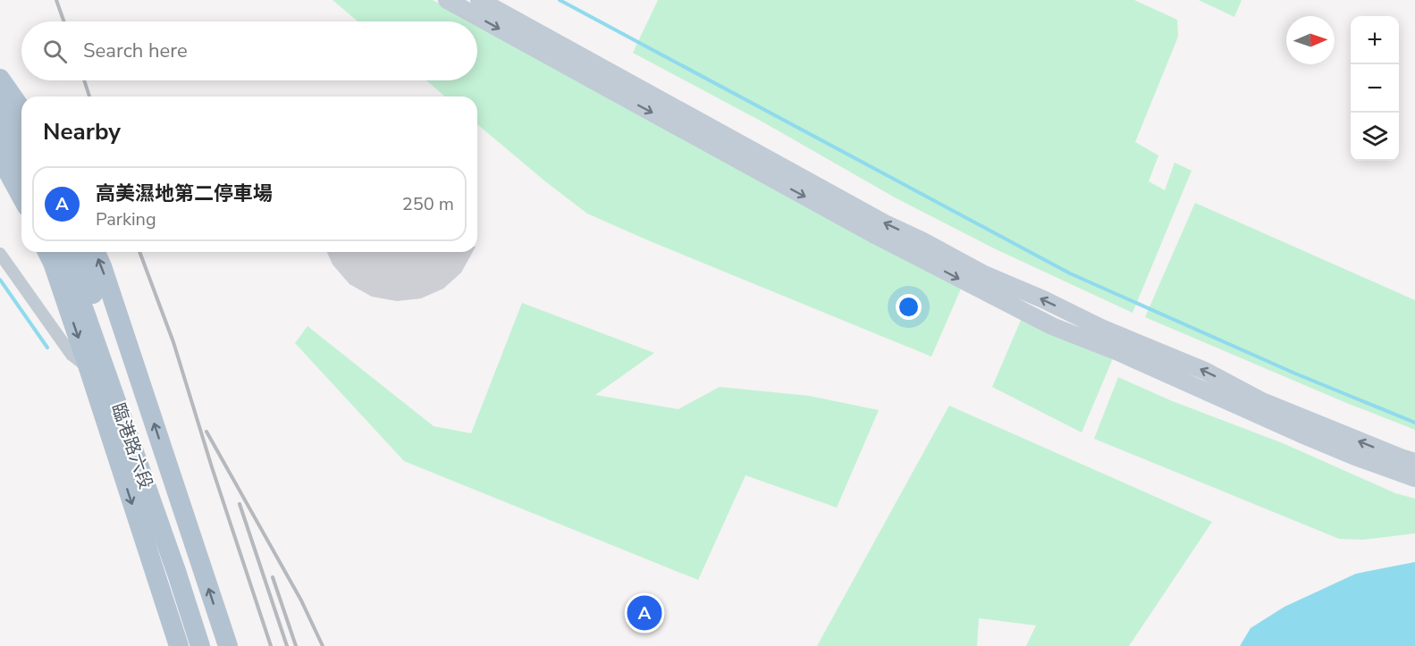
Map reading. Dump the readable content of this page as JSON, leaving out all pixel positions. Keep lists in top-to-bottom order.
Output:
{
  "streets": {
    "main road": ["臨港路六段"]
  },
  "north": "right",
  "page": {
    "map_buttons": ["+", "−"],
    "search": "Search here",
    "heading": "Nearby",
    "list": [
      {
        "mark": "A",
        "name": "高美濕地第二停車場",
        "note": "Parking",
        "value": "250 m"
      }
    ],
    "pins": "A"
  }
}
